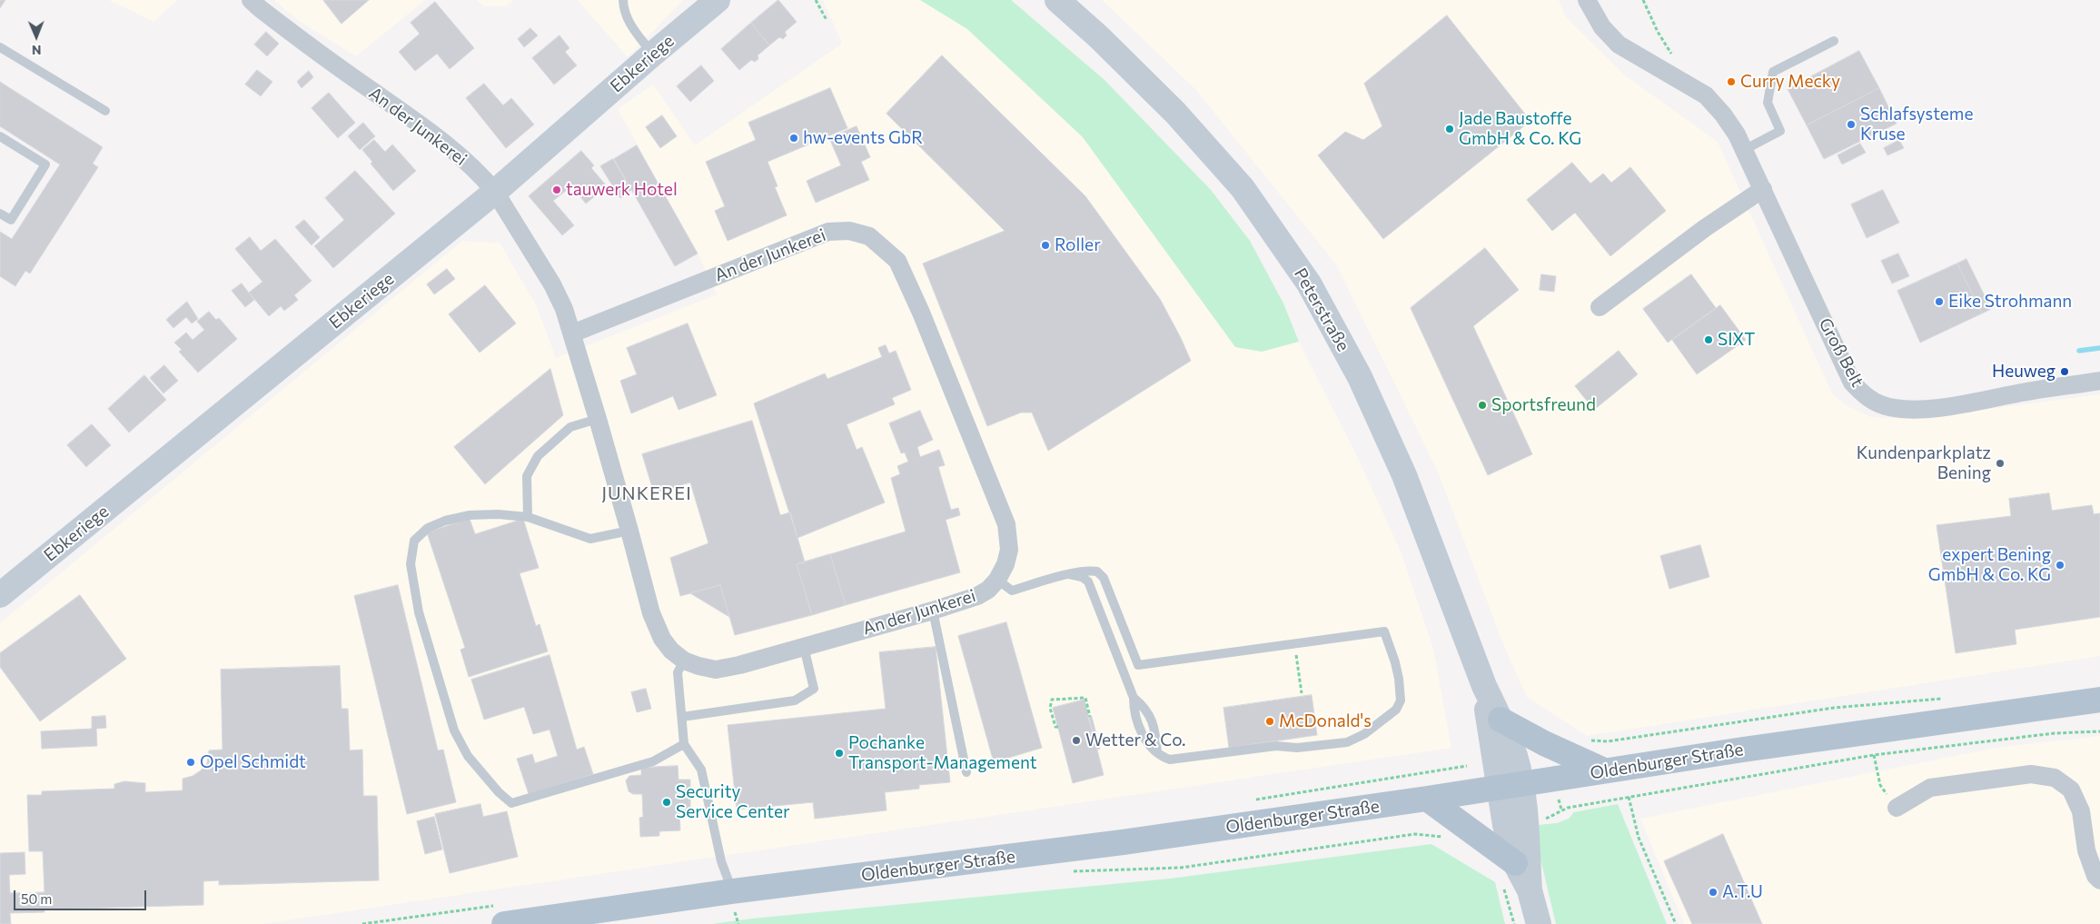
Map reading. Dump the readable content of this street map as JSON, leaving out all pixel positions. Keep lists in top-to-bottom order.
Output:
{
  "streets": {
    "main road": ["Ebkeriege", "Peterstraße", "Oldenburger Straße"],
    "street": ["An der Junkerei", "Groß Belt"]
  },
  "crossings": [
    ["Ebkeriege", "An der Junkerei"],
    ["Peterstraße", "Oldenburger Straße"]
  ],
  "districts": ["JUNKEREI"],
  "places": [
    "Curry Mecky",
    "Schlafsysteme Kruse",
    "Jade Baustoffe GmbH & Co. KG",
    "hw-events GbR",
    "tauwerk Hotel",
    "Roller",
    "Eike Strohmann",
    "SIXT",
    "Heuweg",
    "Sportsfreund",
    "Kundenparkplatz Bening",
    "expert Bening GmbH & Co. KG",
    "McDonald's",
    "Wetter & Co.",
    "Pochanke Transport-Management",
    "Opel Schmidt",
    "Security Service Center",
    "A.T.U"
  ],
  "scale_bar": "50 m",
  "north": "bottom"
}
